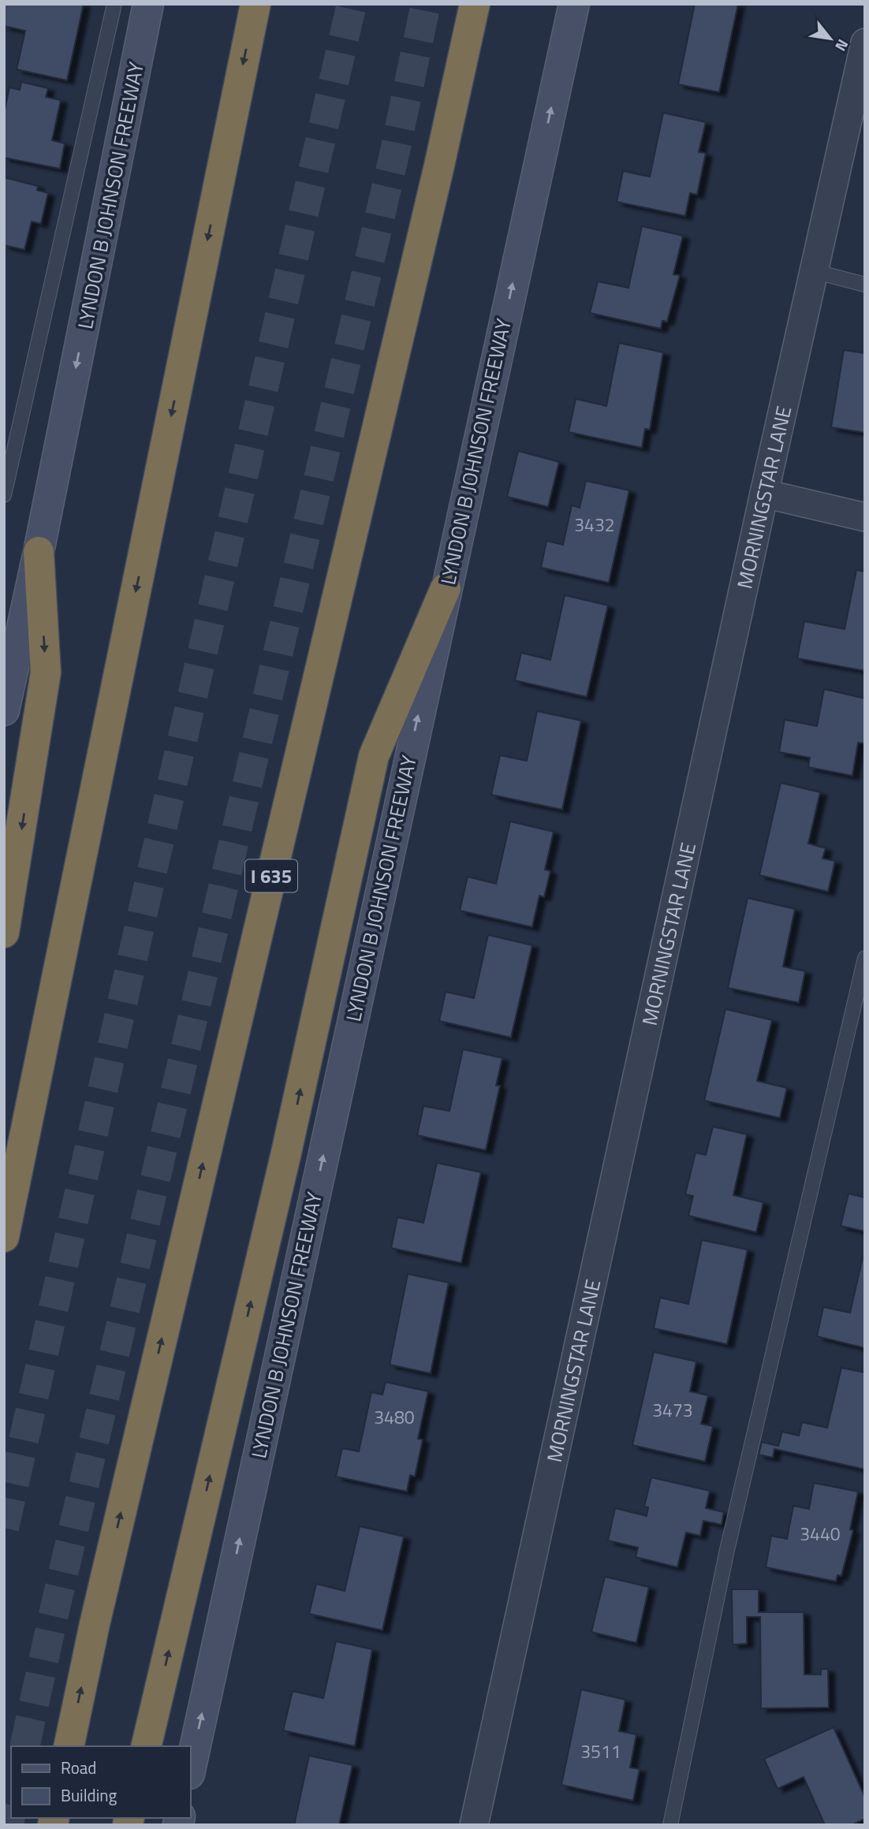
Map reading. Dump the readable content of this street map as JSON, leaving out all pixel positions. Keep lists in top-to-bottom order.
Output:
{
  "streets": {
    "highway": ["I 635"],
    "main road": ["LYNDON B JOHNSON FREEWAY"],
    "street": ["MORNINGSTAR LANE"]
  },
  "house_numbers": [
    "3432",
    "3473",
    "3480",
    "3440",
    "3511"
  ],
  "legend": ["Road", "Building"],
  "north": "bottom right"
}
